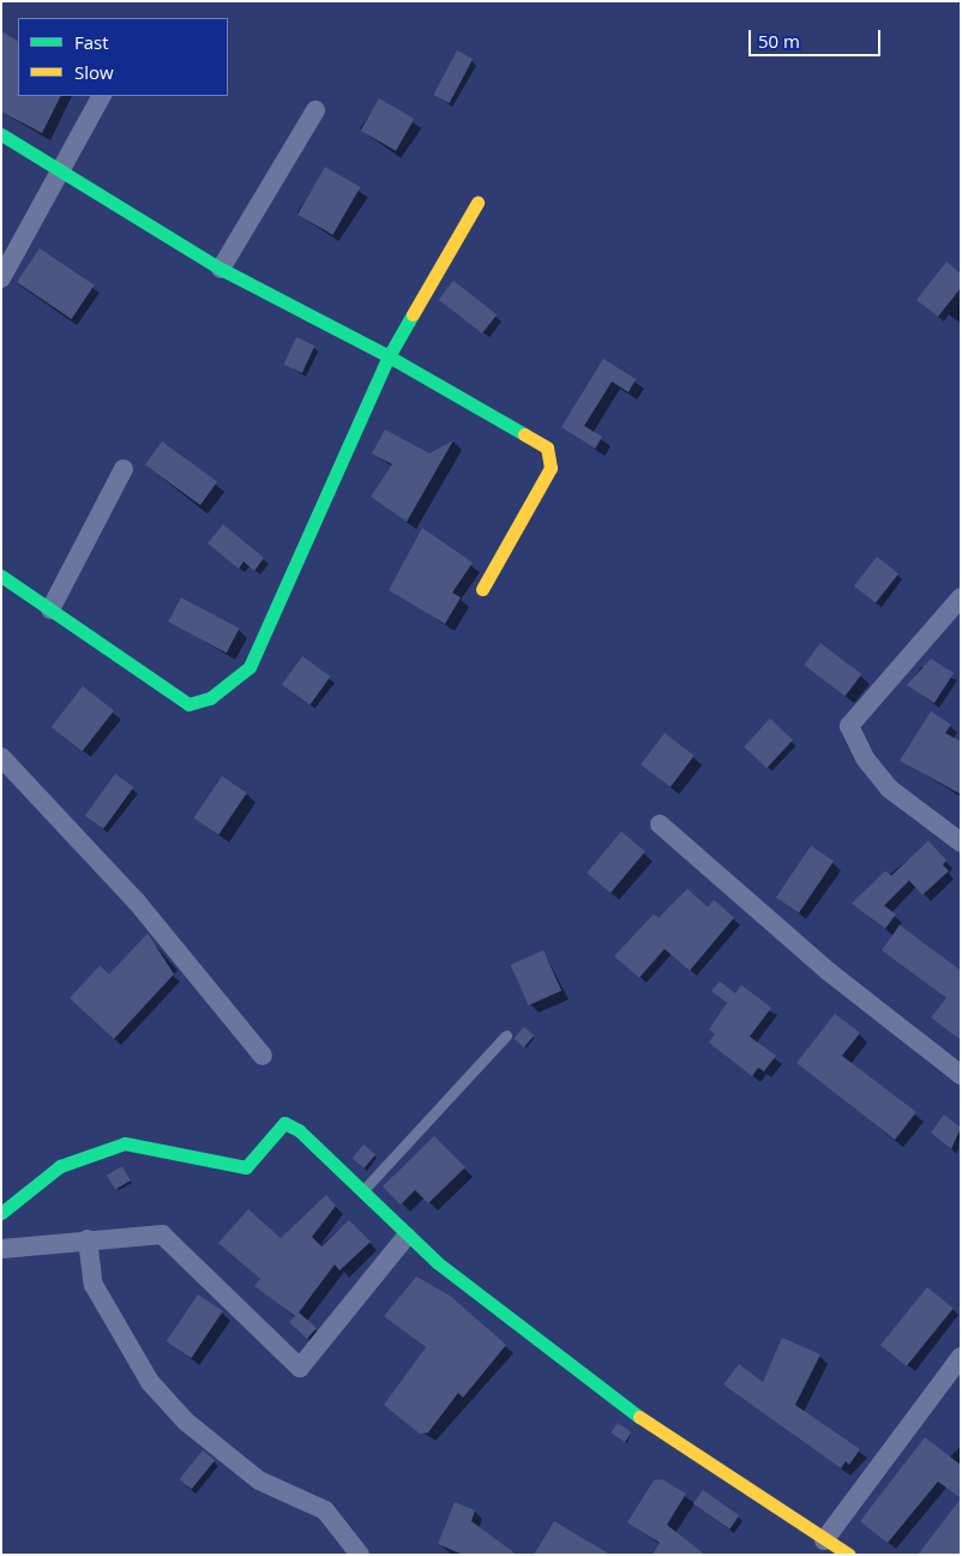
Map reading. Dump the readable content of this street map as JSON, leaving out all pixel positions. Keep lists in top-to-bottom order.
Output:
{
  "legend": ["Fast", "Slow"],
  "scale_bar": "50 m"
}
